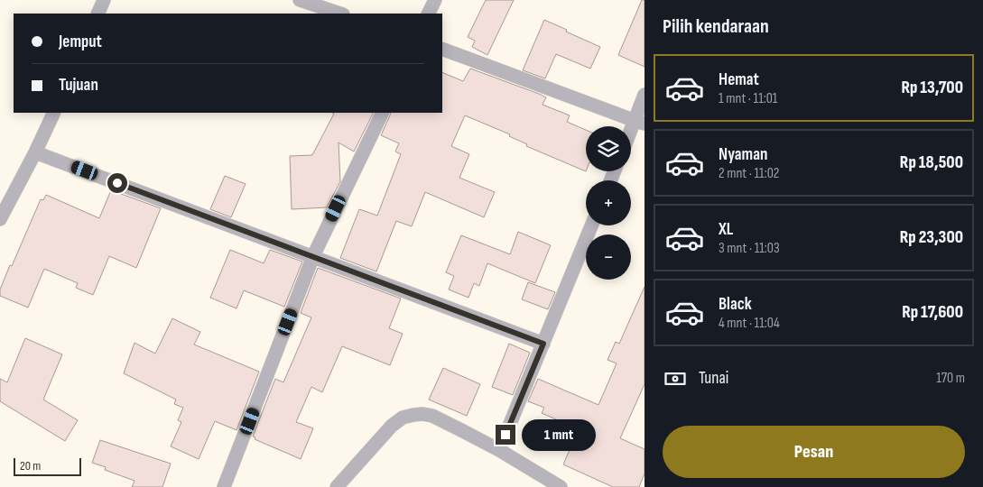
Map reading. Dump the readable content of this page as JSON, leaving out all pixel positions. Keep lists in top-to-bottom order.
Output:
{
  "scale_bar": "20 m",
  "page": {
    "heading": "Pilih kendaraan",
    "banner": ["Jemput", "Tujuan"],
    "list": [
      {
        "name": "Hemat",
        "note": "1 mnt · 11:01",
        "value": "Rp 13,700"
      },
      {
        "name": "Nyaman",
        "note": "2 mnt · 11:02",
        "value": "Rp 18,500"
      },
      {
        "name": "XL",
        "note": "3 mnt · 11:03",
        "value": "Rp 23,300"
      },
      {
        "name": "Black",
        "note": "4 mnt · 11:04",
        "value": "Rp 17,600"
      }
    ],
    "map_buttons": ["+", "−"],
    "pay": ["Tunai", "170 m"],
    "buttons": "Pesan",
    "bubble": "1 mnt",
    "scale": "20 m"
  }
}
